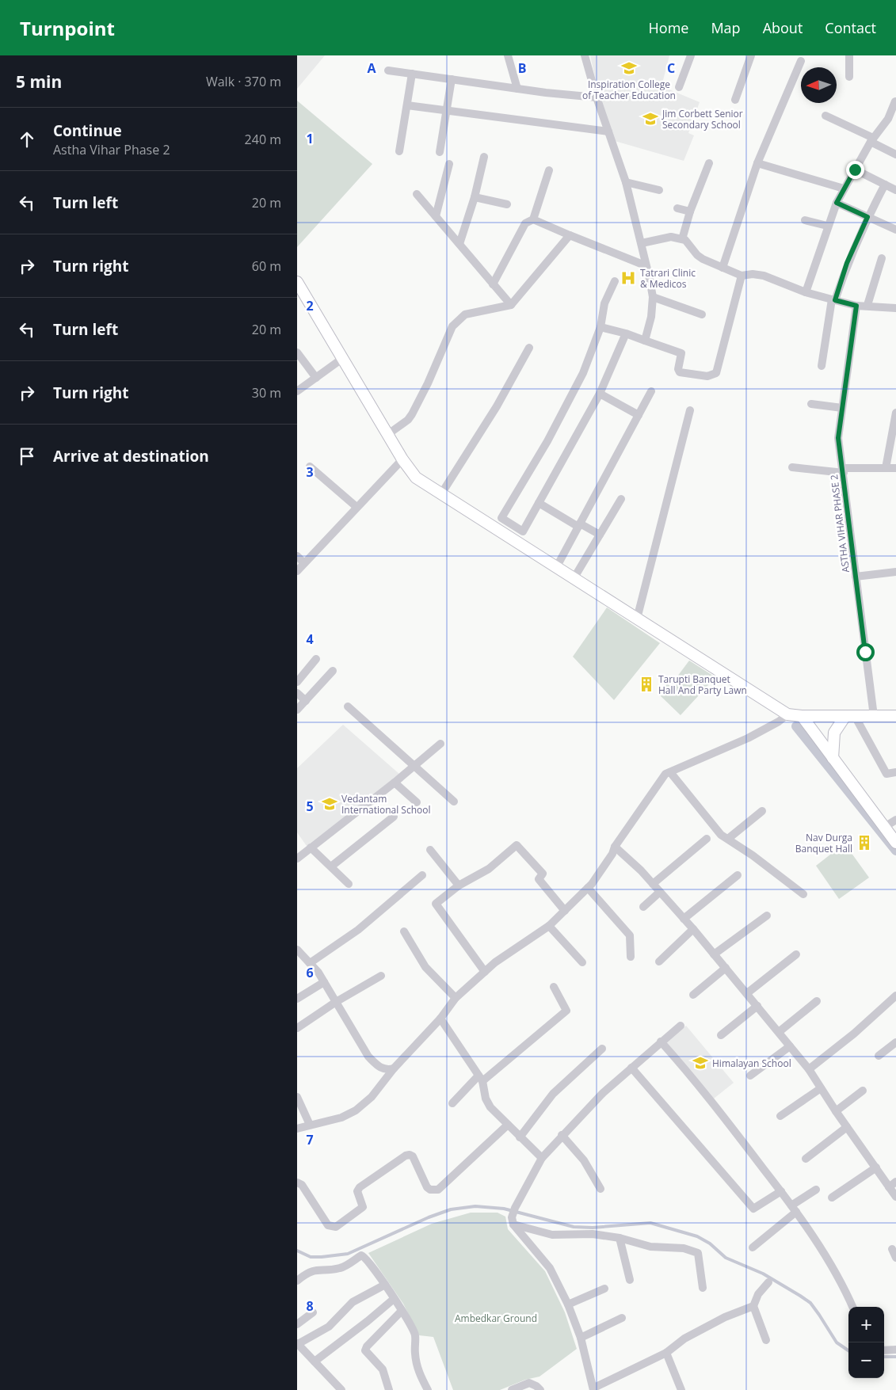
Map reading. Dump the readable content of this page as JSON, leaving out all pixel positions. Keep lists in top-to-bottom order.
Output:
{
  "streets": {
    "street": ["ASTHA VIHAR PHASE 2"]
  },
  "parks": ["Ambedkar Ground"],
  "places": {
    "school or university": [
      "Inspiration College of Teacher Education",
      "Jim Corbett Senior Secondary School",
      "Vedantam International School",
      "Himalayan School"
    ],
    "hospital": ["Tatrari Clinic & Medicos"],
    "building": ["Tarupti Banquet Hall And Party Lawn", "Nav Durga Banquet Hall"]
  },
  "north": "left",
  "page": {
    "header": "Turnpoint",
    "nav": [
      "Home",
      "Map",
      "About",
      "Contact"
    ],
    "heading": ["5 min", "Walk · 370 m"],
    "list": [
      ["Continue", "Astha Vihar Phase 2", "240 m"],
      ["Turn left", "20 m"],
      ["Turn right", "60 m"],
      ["Turn left", "20 m"],
      ["Turn right", "30 m"],
      "Arrive at destination"
    ],
    "map_buttons": ["+", "−"]
  },
  "grid": {
    "columns": ["A", "B", "C"],
    "rows": [
      "1",
      "2",
      "3",
      "4",
      "5",
      "6",
      "7",
      "8"
    ]
  }
}
